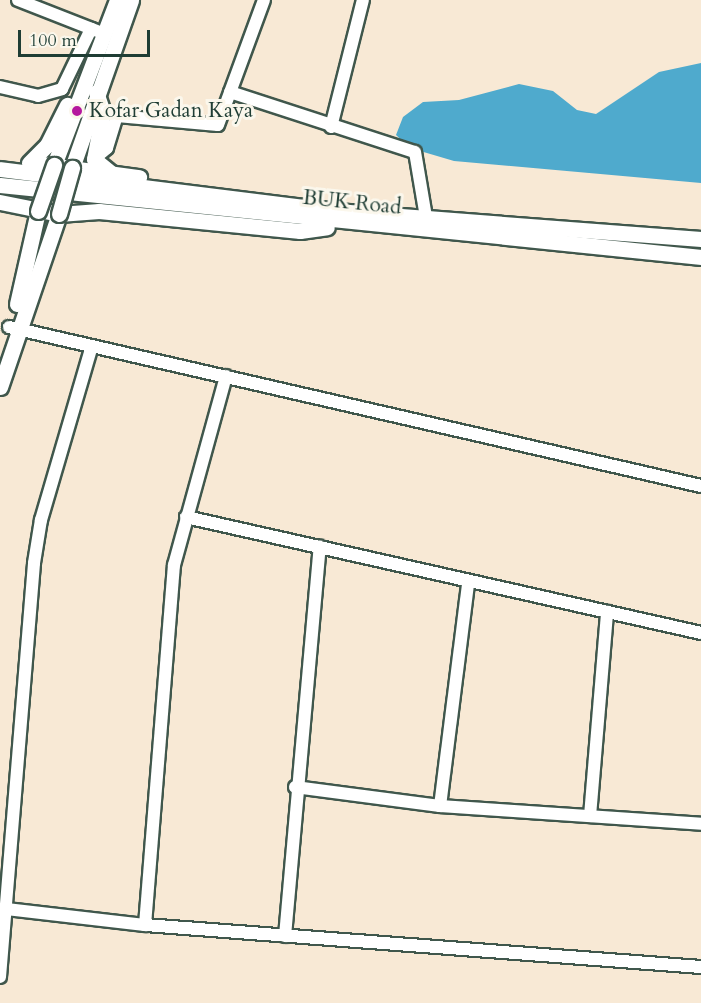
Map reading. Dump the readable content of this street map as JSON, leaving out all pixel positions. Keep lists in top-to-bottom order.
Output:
{
  "streets": {
    "main road": ["BUK Road"]
  },
  "places": ["Kofar Gadan Kaya"],
  "scale_bar": "100 m"
}
